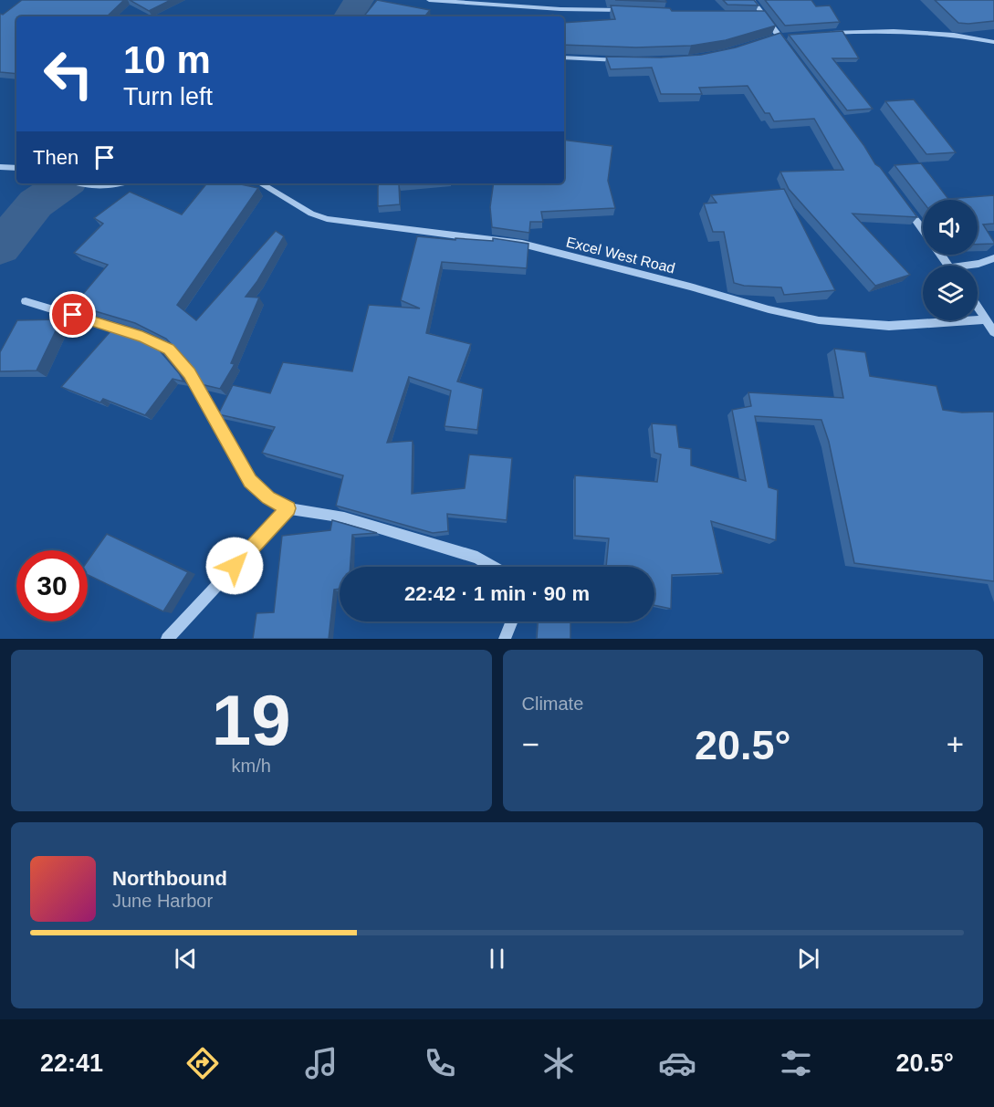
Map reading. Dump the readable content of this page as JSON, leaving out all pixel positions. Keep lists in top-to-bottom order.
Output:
{
  "streets": {
    "street": ["Excel West Road"]
  },
  "page": {
    "turn": ["10 m", "Turn left"],
    "then": "Then",
    "limit": "30",
    "trip": "22:42 · 1 min · 90 m",
    "tile": [
      ["19", "km/h"],
      "Climate"
    ],
    "heat": ["−", "20.5°", "+"],
    "song": ["Northbound", "June Harbor"],
    "tabs": ["22:41", "20.5°"]
  }
}
